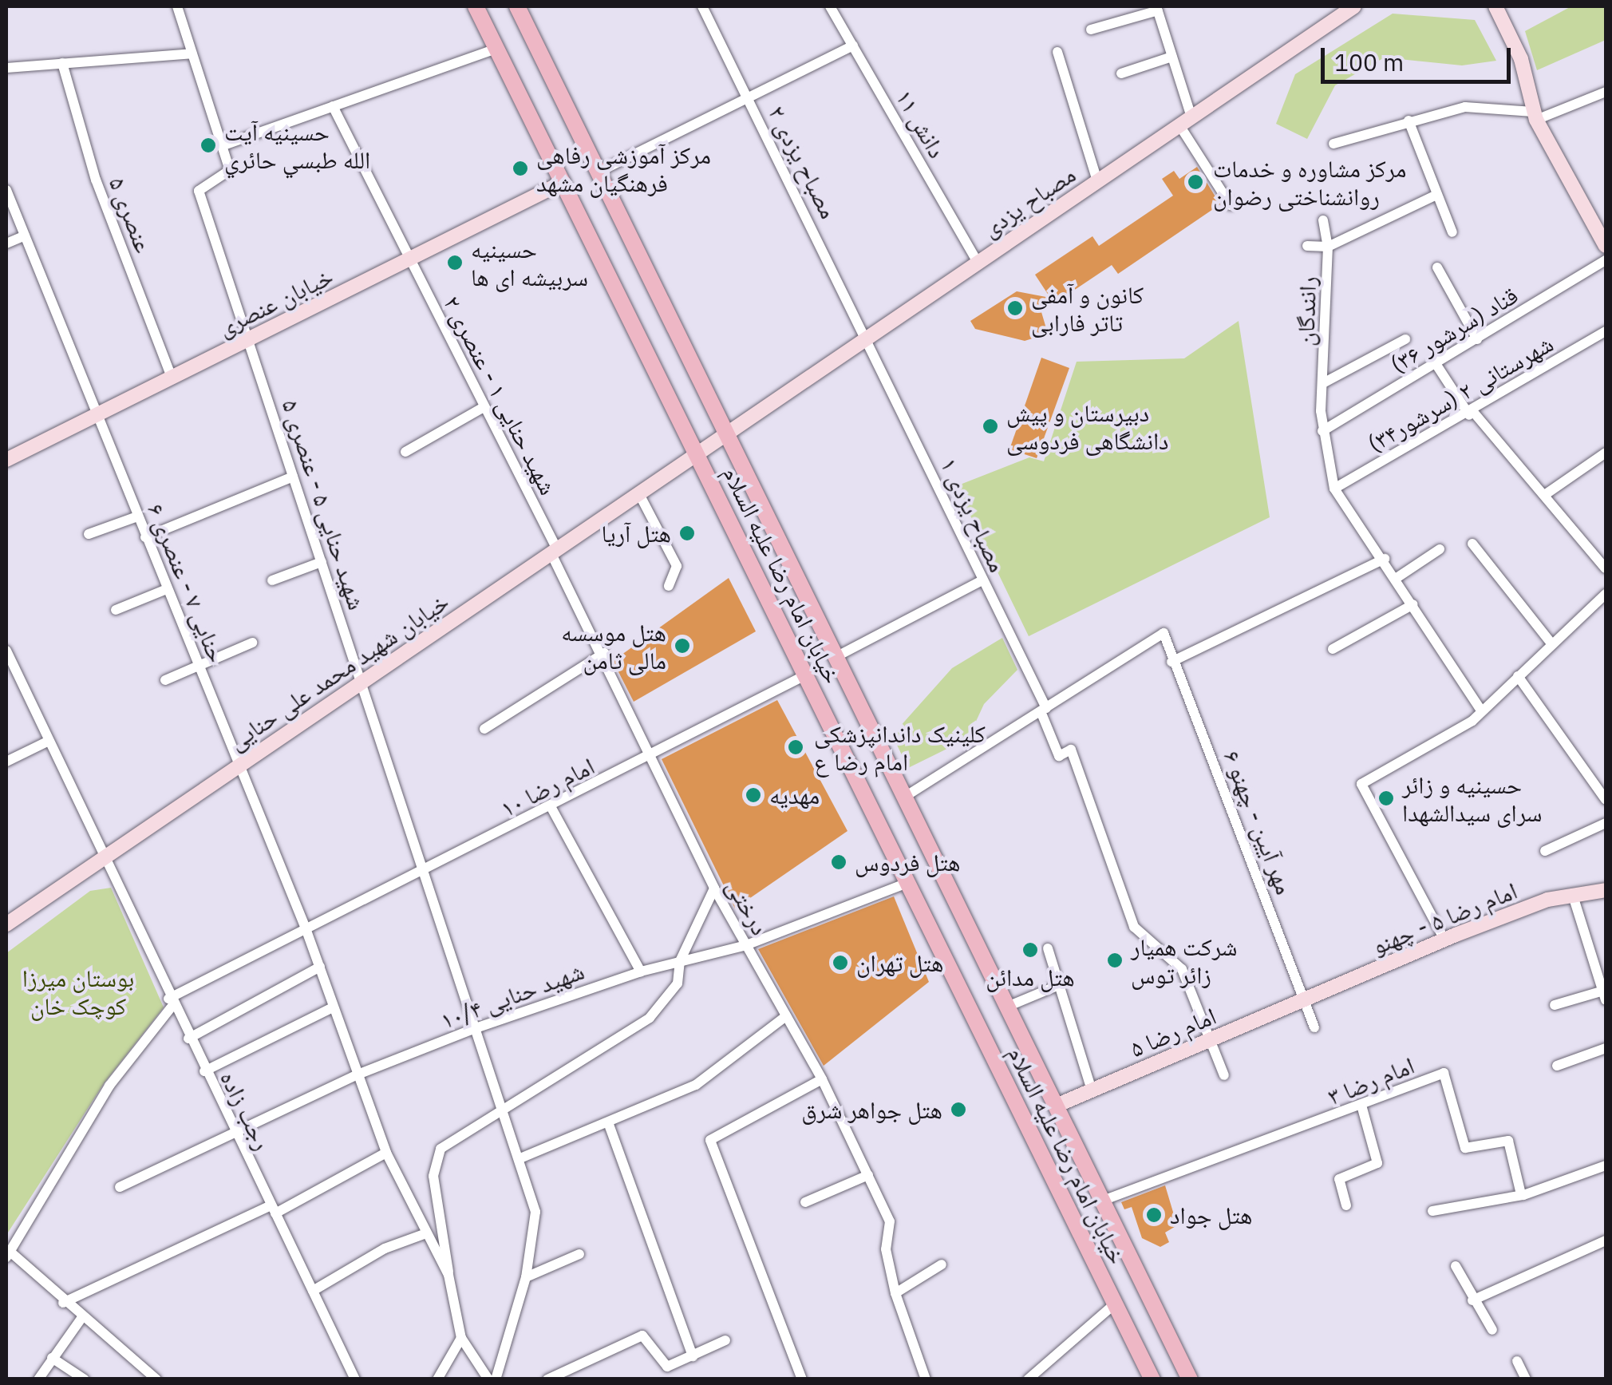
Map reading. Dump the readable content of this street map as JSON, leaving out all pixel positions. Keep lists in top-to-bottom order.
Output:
{
  "streets": {
    "main road": [
      "مصباح یزدی",
      "خیابان عنصری",
      "خیابان امام رضا علیه السلام",
      "خیابان شهید محمد علی حنایی",
      "امام رضا ۵ - چهنو",
      "امام رضا ۵"
    ],
    "street": [
      "دانش ۱۱",
      "مصباح یزدی ۲",
      "عنصری ۵",
      "رانندگان",
      "قناد (سرشور ۳۶)",
      "شهرستانی ۲ (سرشور۳۴)",
      "شهید حنایی ۱ - عنصری ۲",
      "شهید حنایی ۵ - عنصری ۵",
      "مصباح یزدی ۱",
      "حنایی ۷ - عنصری ۶",
      "امام رضا ۱۰",
      "مهر آیین - چهنو ۶",
      "درختی",
      "شهید حنایی ۱۰/۴",
      "امام رضا ۳",
      "رجب زاده"
    ]
  },
  "crossings": [
    ["دانش ۱۱", "مصباح یزدی"],
    ["مصباح یزدی ۲", "مصباح یزدی"],
    ["مصباح یزدی ۲", "مصباح یزدی ۱"],
    ["مصباح یزدی", "مصباح یزدی ۱"],
    ["مصباح یزدی", "خیابان امام رضا علیه السلام"],
    ["مصباح یزدی", "خیابان شهید محمد علی حنایی"],
    ["عنصری ۵", "خیابان عنصری"],
    ["خیابان عنصری", "شهید حنایی ۱ - عنصری ۲"],
    ["خیابان عنصری", "شهید حنایی ۵ - عنصری ۵"],
    ["خیابان عنصری", "خیابان امام رضا علیه السلام"],
    ["خیابان عنصری", "حنایی ۷ - عنصری ۶"],
    ["رانندگان", "قناد (سرشور ۳۶)"],
    ["رانندگان", "شهرستانی ۲ (سرشور۳۴)"],
    ["شهید حنایی ۱ - عنصری ۲", "خیابان شهید محمد علی حنایی"],
    ["شهید حنایی ۱ - عنصری ۲", "درختی"],
    ["شهید حنایی ۵ - عنصری ۵", "خیابان شهید محمد علی حنایی"],
    ["شهید حنایی ۵ - عنصری ۵", "امام رضا ۱۰"],
    ["شهید حنایی ۵ - عنصری ۵", "شهید حنایی ۱۰/۴"],
    ["مصباح یزدی ۱", "مهر آیین - چهنو ۶"],
    ["مصباح یزدی ۱", "امام رضا ۵"],
    ["خیابان امام رضا علیه السلام", "خیابان شهید محمد علی حنایی"],
    ["خیابان امام رضا علیه السلام", "امام رضا ۱۰"],
    ["خیابان امام رضا علیه السلام", "شهید حنایی ۱۰/۴"],
    ["خیابان امام رضا علیه السلام", "امام رضا ۵"],
    ["خیابان امام رضا علیه السلام", "امام رضا ۳"],
    ["حنایی ۷ - عنصری ۶", "خیابان شهید محمد علی حنایی"],
    ["حنایی ۷ - عنصری ۶", "امام رضا ۱۰"],
    ["حنایی ۷ - عنصری ۶", "شهید حنایی ۱۰/۴"],
    ["خیابان شهید محمد علی حنایی", "رجب زاده"],
    ["امام رضا ۱۰", "درختی"],
    ["امام رضا ۱۰", "رجب زاده"],
    ["مهر آیین - چهنو ۶", "امام رضا ۵ - چهنو"],
    ["مهر آیین - چهنو ۶", "امام رضا ۵"],
    ["درختی", "شهید حنایی ۱۰/۴"],
    ["امام رضا ۵ - چهنو", "امام رضا ۵"],
    ["شهید حنایی ۱۰/۴", "رجب زاده"]
  ],
  "parks": ["بوستان میرزا کوچک خان"],
  "places": [
    "حسينيه آيت الله طبسي حائري",
    "مرکز آموزشی رفاهی فرهنگیان مشهد",
    "مرکز مشاوره و خدمات روانشناختی رضوان",
    "حسینیه سربیشه ای ها",
    "کانون و آمفی تاتر فارابی",
    "دبیرستان و پیش دانشگاهی فردوسی",
    "هتل آریا",
    "هتل موسسه مالی ثامن",
    "کلینیک داندانپزشکى امام رضا ع",
    "مهدیه",
    "حسینیه و زائر سرای سیدالشهدا",
    "هتل فردوس",
    "هتل مدائن",
    "شرکت همیار زائر توس",
    "هتل تهران",
    "هتل جواهر شرق",
    "هتل جواد"
  ],
  "scale_bar": "100 m"
}
